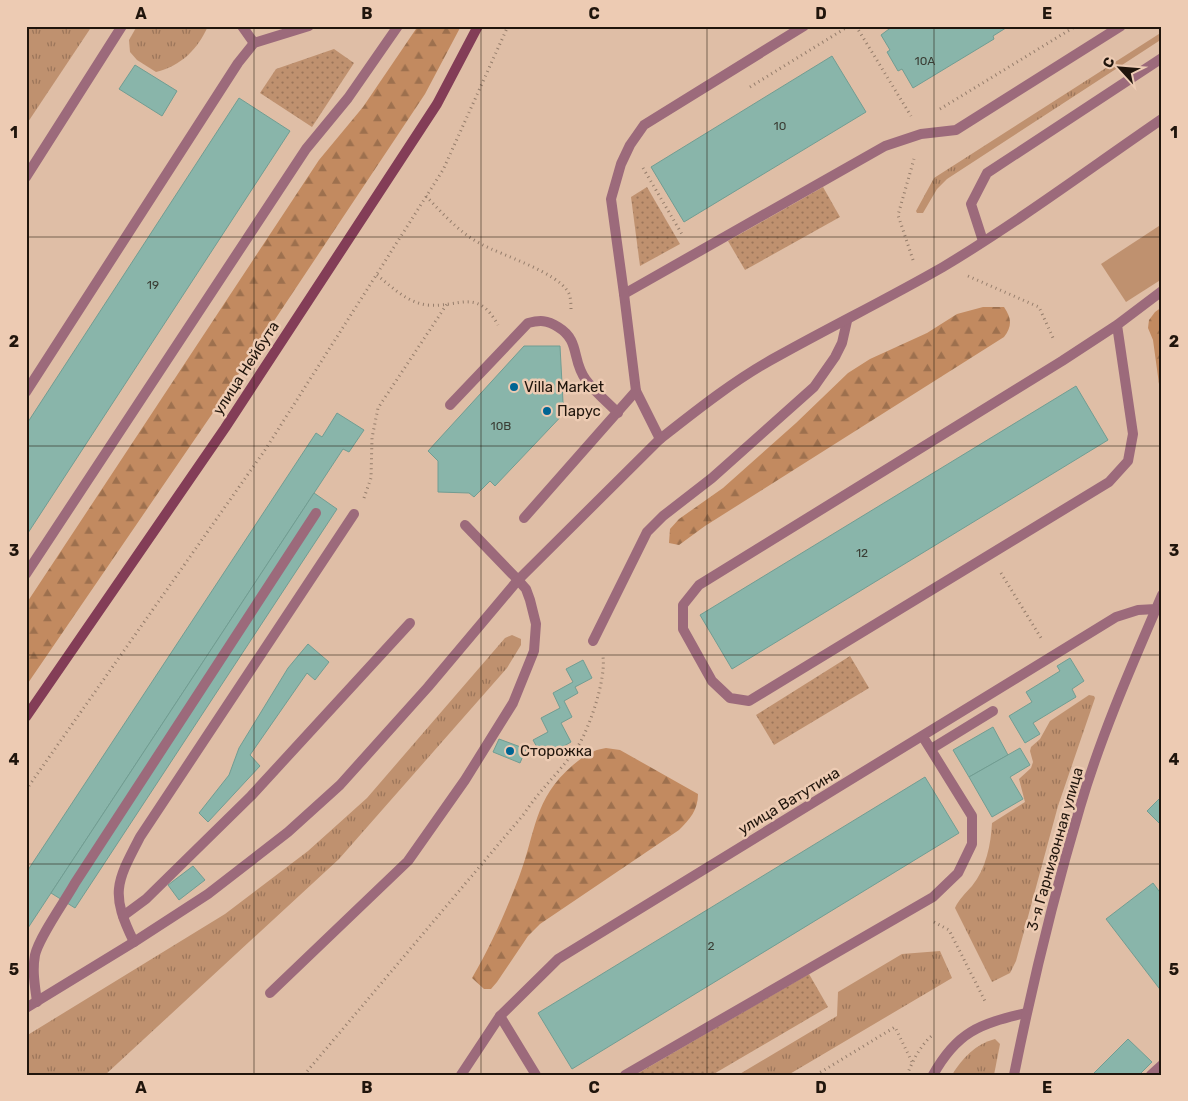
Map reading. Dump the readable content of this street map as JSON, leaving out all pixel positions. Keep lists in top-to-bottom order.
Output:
{
  "streets": {
    "street": ["улица Нейбута", "улица Ватутина", "3-я Гарнизонная улица"]
  },
  "crossings": [
    ["улица Ватутина", "3-я Гарнизонная улица"]
  ],
  "places": ["Villa Market", "Парус", "Сторожка"],
  "house_numbers": [
    "10А",
    "10",
    "19",
    "10В",
    "12",
    "2"
  ],
  "north": "top left",
  "grid": {
    "columns": [
      "A",
      "B",
      "C",
      "D",
      "E"
    ],
    "rows": [
      "1",
      "2",
      "3",
      "4",
      "5"
    ]
  }
}
